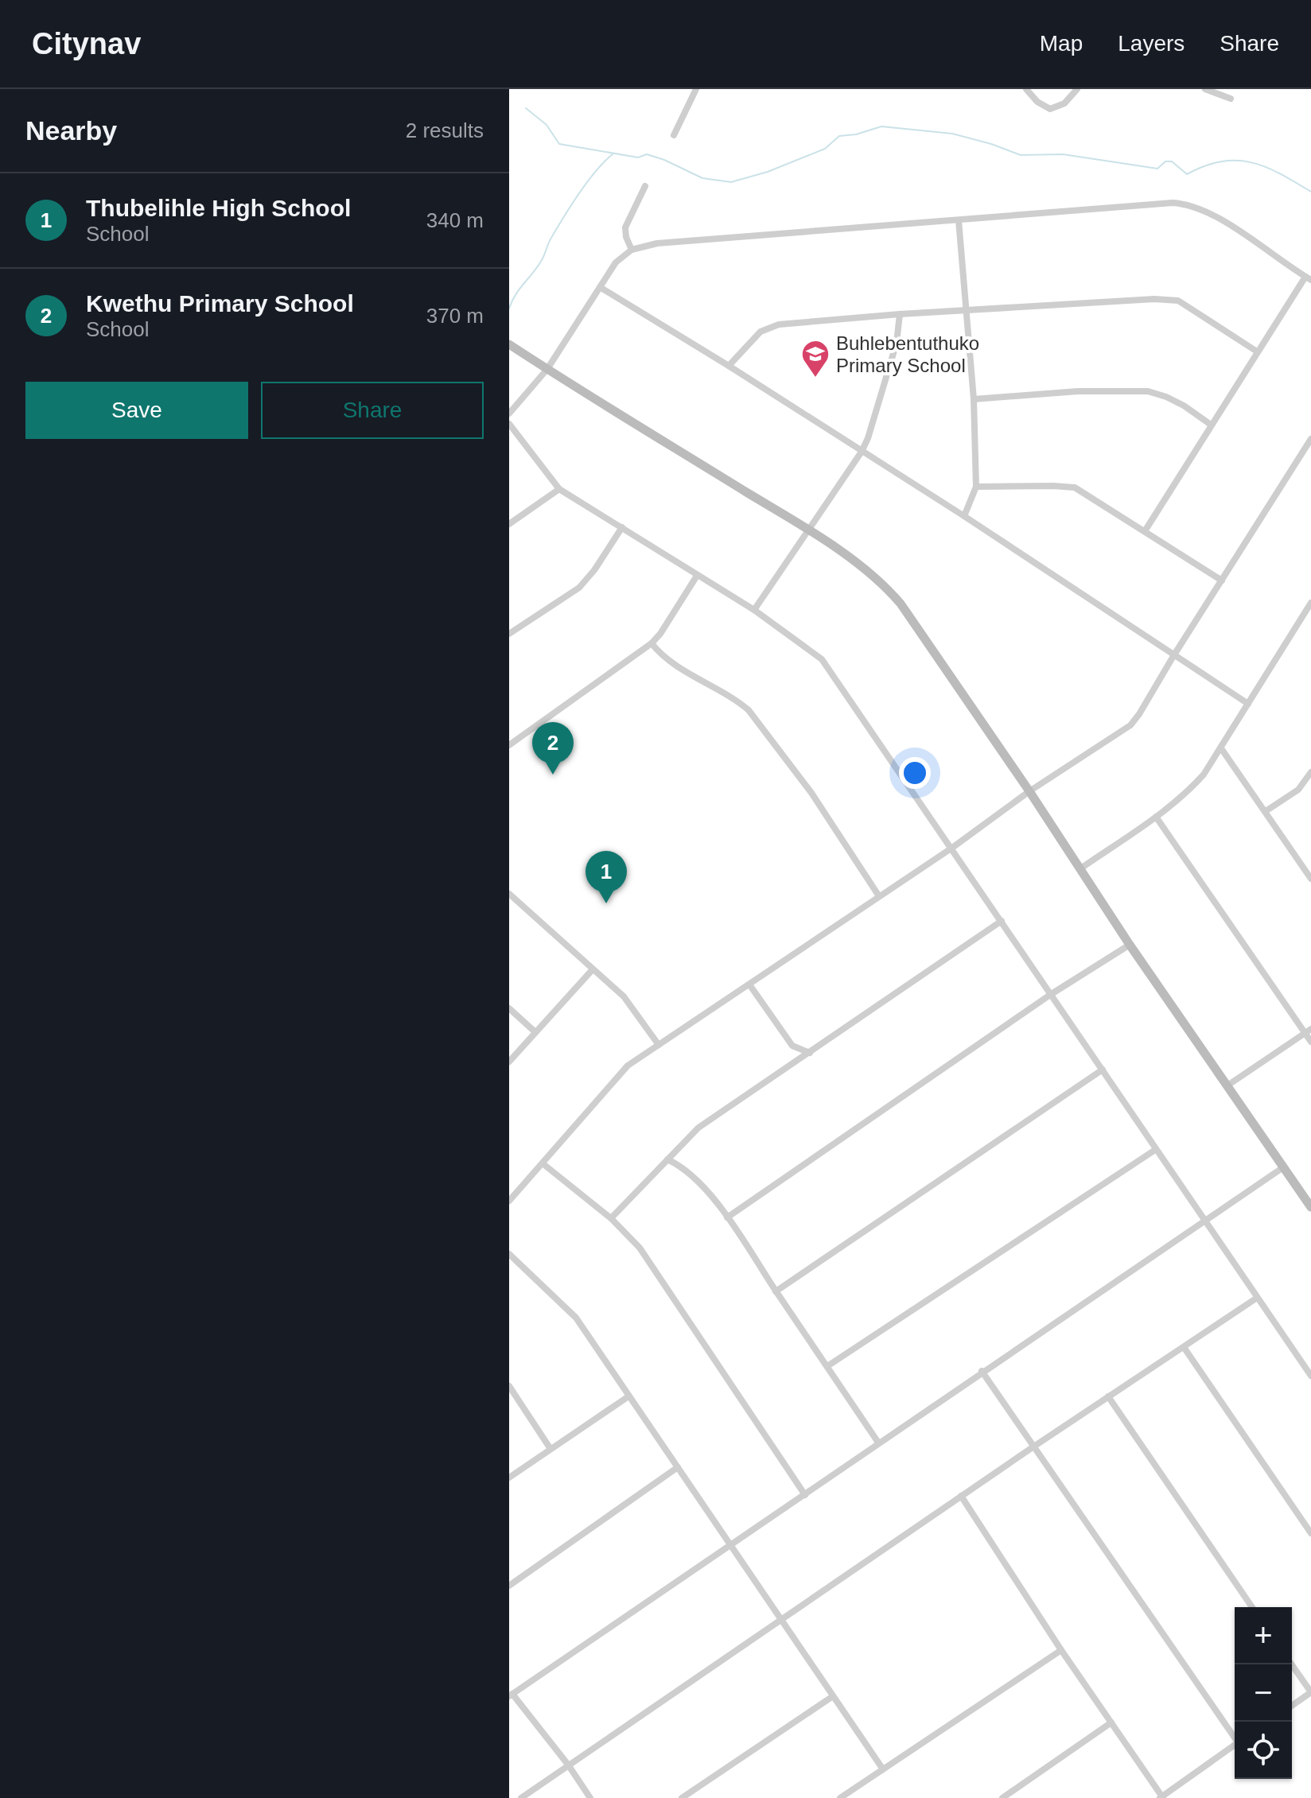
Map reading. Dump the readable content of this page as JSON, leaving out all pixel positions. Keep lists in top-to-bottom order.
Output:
{
  "places": {
    "school or university": ["Buhlebentuthuko Primary School"]
  },
  "page": {
    "header": "Citynav",
    "nav": ["Map", "Layers", "Share"],
    "heading": ["Nearby", "2 results"],
    "list": [
      {
        "mark": "1",
        "name": "Thubelihle High School",
        "note": "School",
        "value": "340 m"
      },
      {
        "mark": "2",
        "name": "Kwethu Primary School",
        "note": "School",
        "value": "370 m"
      }
    ],
    "buttons": ["Save", "Share"],
    "pins": ["2", "1"],
    "map_buttons": ["+", "−"]
  }
}
